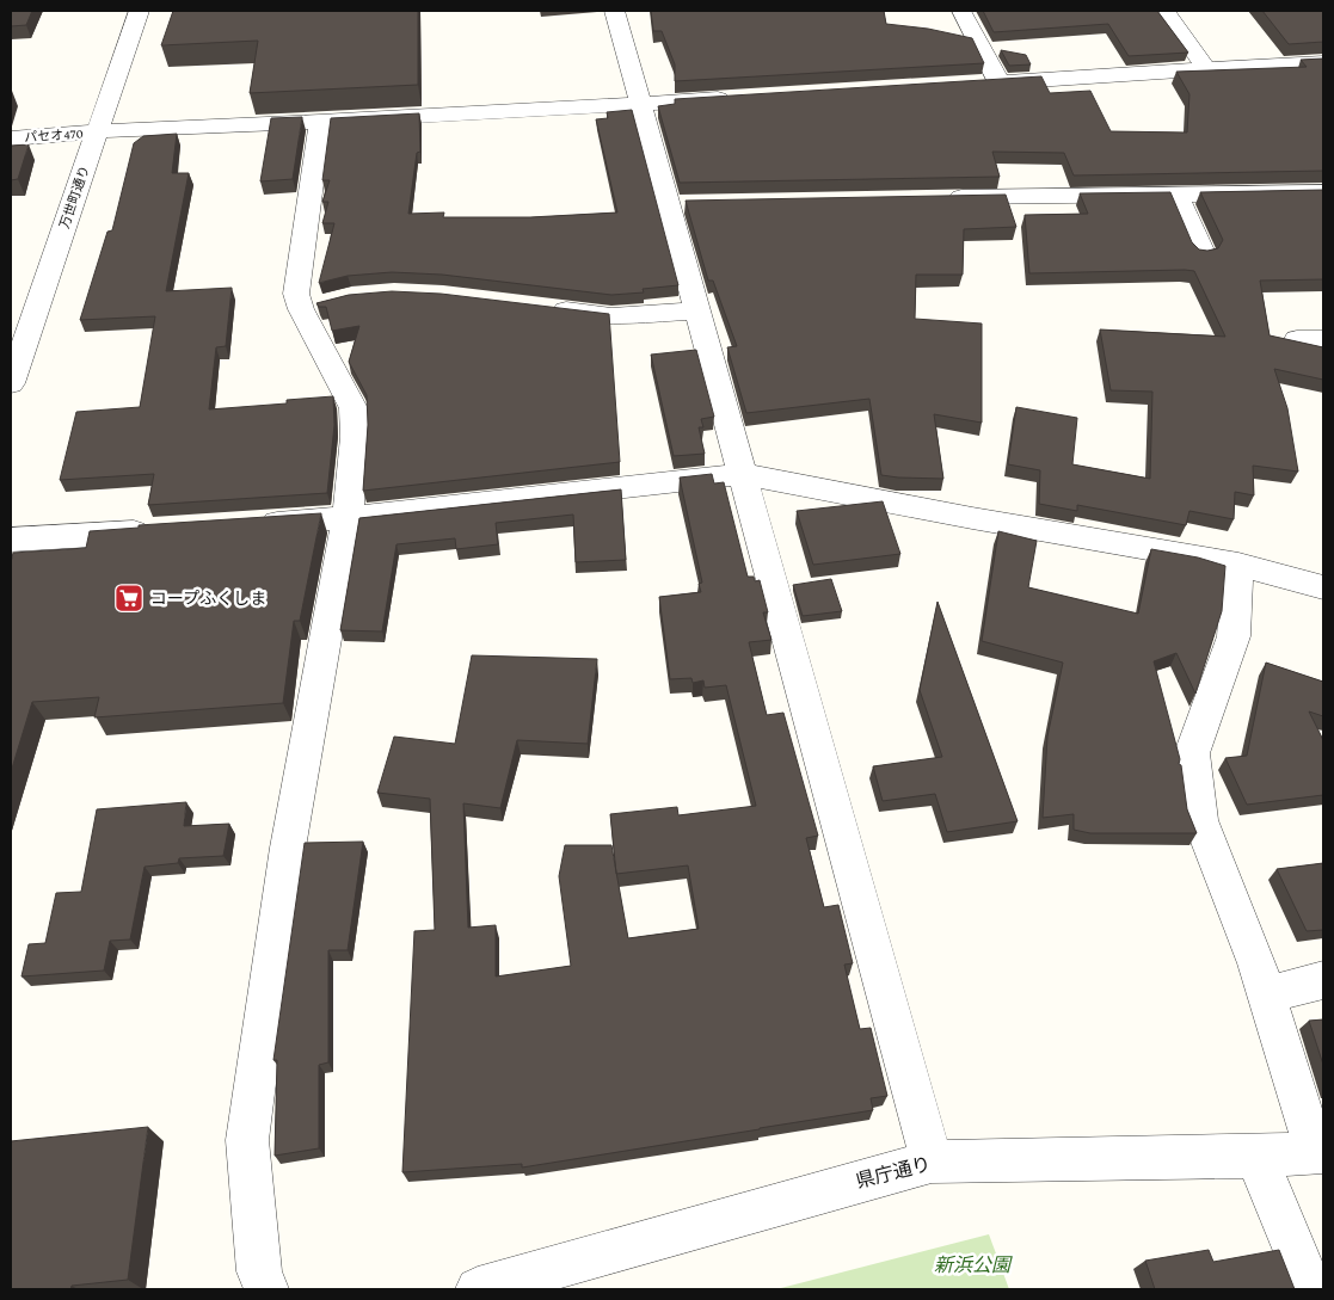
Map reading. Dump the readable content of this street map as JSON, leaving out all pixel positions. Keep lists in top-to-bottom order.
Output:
{
  "streets": {
    "street": ["パセオ470", "万世町通り", "県庁通り"]
  },
  "crossings": [
    ["パセオ470", "万世町通り"]
  ],
  "parks": ["新浜公園"],
  "places": {
    "supermarket": ["コープふくしま"]
  }
}
